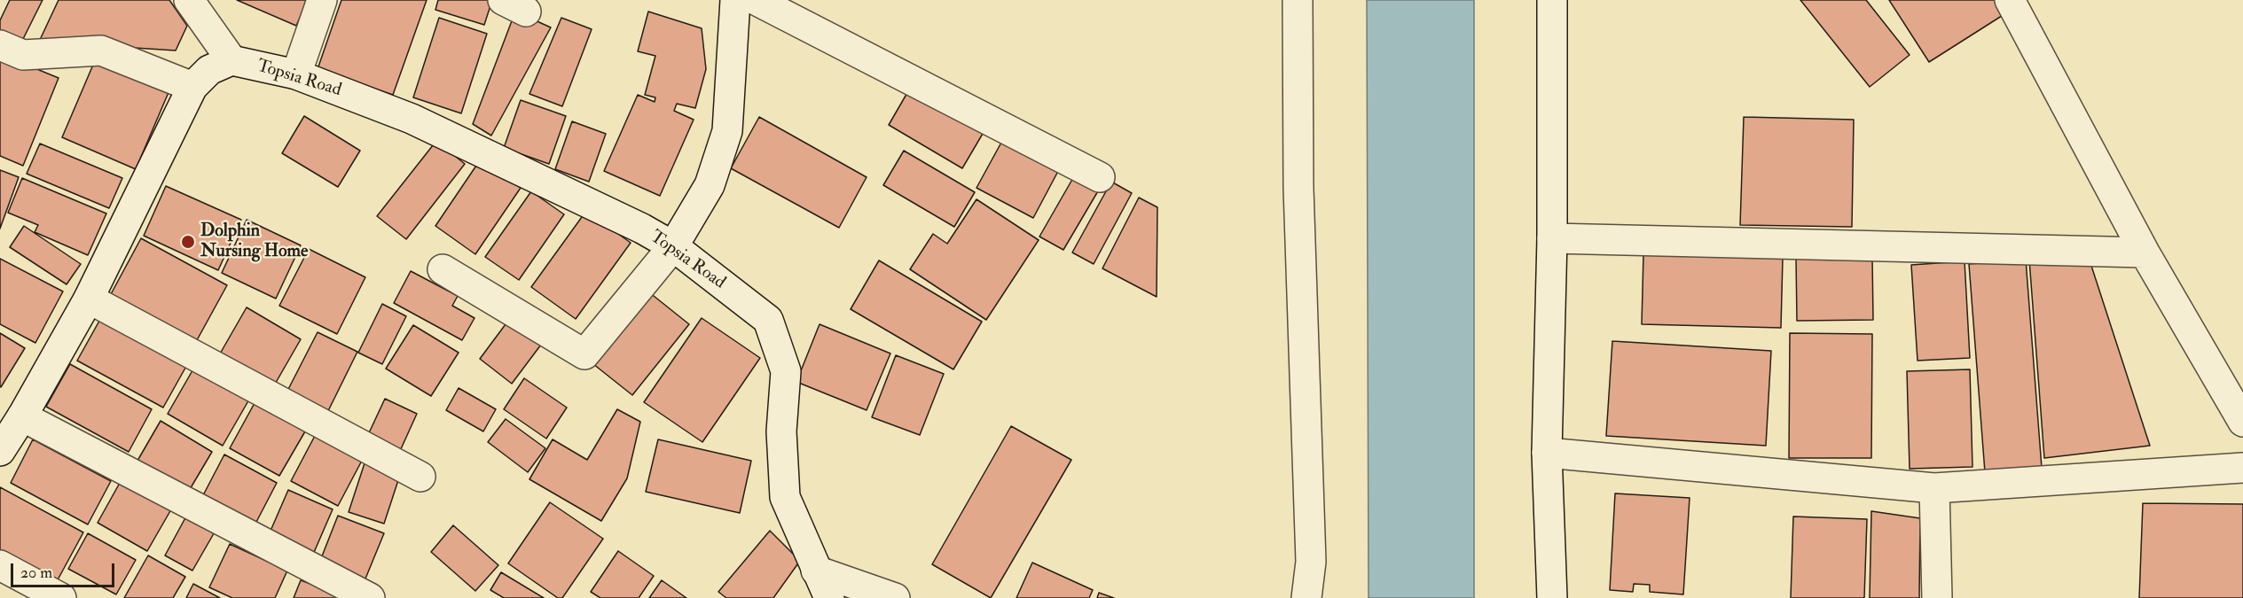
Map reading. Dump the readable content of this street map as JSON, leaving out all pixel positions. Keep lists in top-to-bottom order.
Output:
{
  "streets": {
    "street": ["Topsia Road"]
  },
  "places": ["Dolphin Nursing Home"],
  "scale_bar": "20 m"
}
